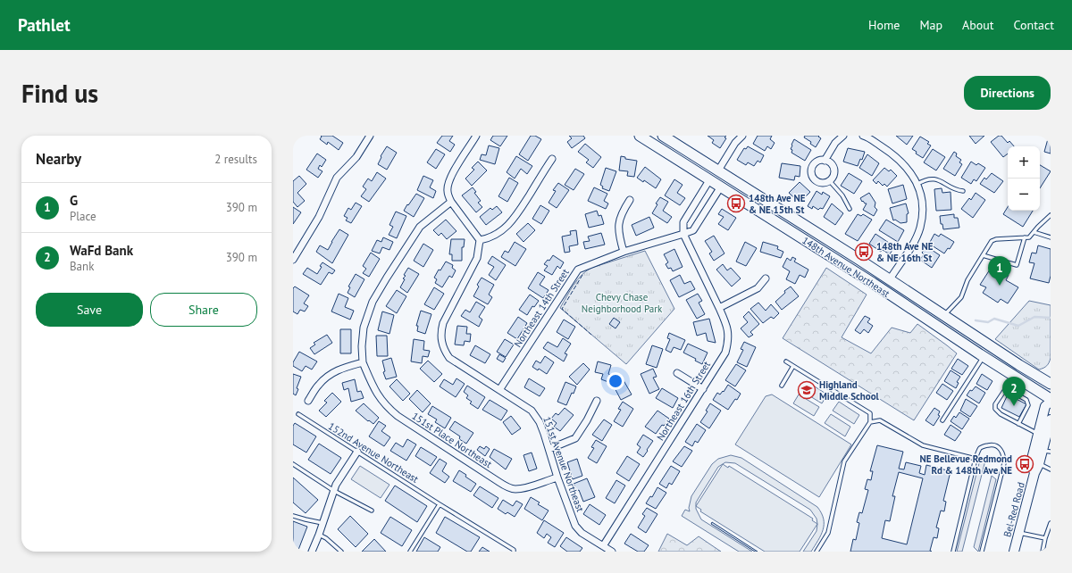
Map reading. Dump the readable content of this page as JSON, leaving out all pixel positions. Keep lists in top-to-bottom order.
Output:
{
  "streets": {
    "main road": ["148th Avenue Northeast", "Bel-Red Road"],
    "street": [
      "Northeast 14th Street",
      "Northeast 16th Street",
      "151st Place Northeast",
      "151st Avenue Northeast"
    ],
    "lane": ["152nd Avenue Northeast"]
  },
  "crossings": [
    ["148th Avenue Northeast", "Northeast 14th Street"],
    ["148th Avenue Northeast", "Bel-Red Road"],
    ["Northeast 14th Street", "Northeast 16th Street"],
    ["Northeast 14th Street", "151st Avenue Northeast"],
    ["Northeast 16th Street", "151st Avenue Northeast"],
    ["151st Place Northeast", "151st Avenue Northeast"]
  ],
  "parks": ["Chevy Chase Neighborhood Park"],
  "places": {
    "bus stop": ["148th Ave NE & NE 15th St", "148th Ave NE & NE 16th St", "NE Bellevue Redmond Rd & 148th Ave NE"],
    "school or university": ["Highland Middle School"]
  },
  "page": {
    "header": "Pathlet",
    "nav": [
      "Home",
      "Map",
      "About",
      "Contact"
    ],
    "buttons": [
      "Directions",
      ["Save", "Share"]
    ],
    "title": "Find us",
    "heading": ["Nearby", "2 results"],
    "map_buttons": ["+", "−"],
    "list": [
      {
        "mark": "1",
        "name": "G",
        "note": "Place",
        "value": "390 m"
      },
      {
        "mark": "2",
        "name": "WaFd Bank",
        "note": "Bank",
        "value": "390 m"
      }
    ],
    "pins": ["1", "2"]
  }
}
